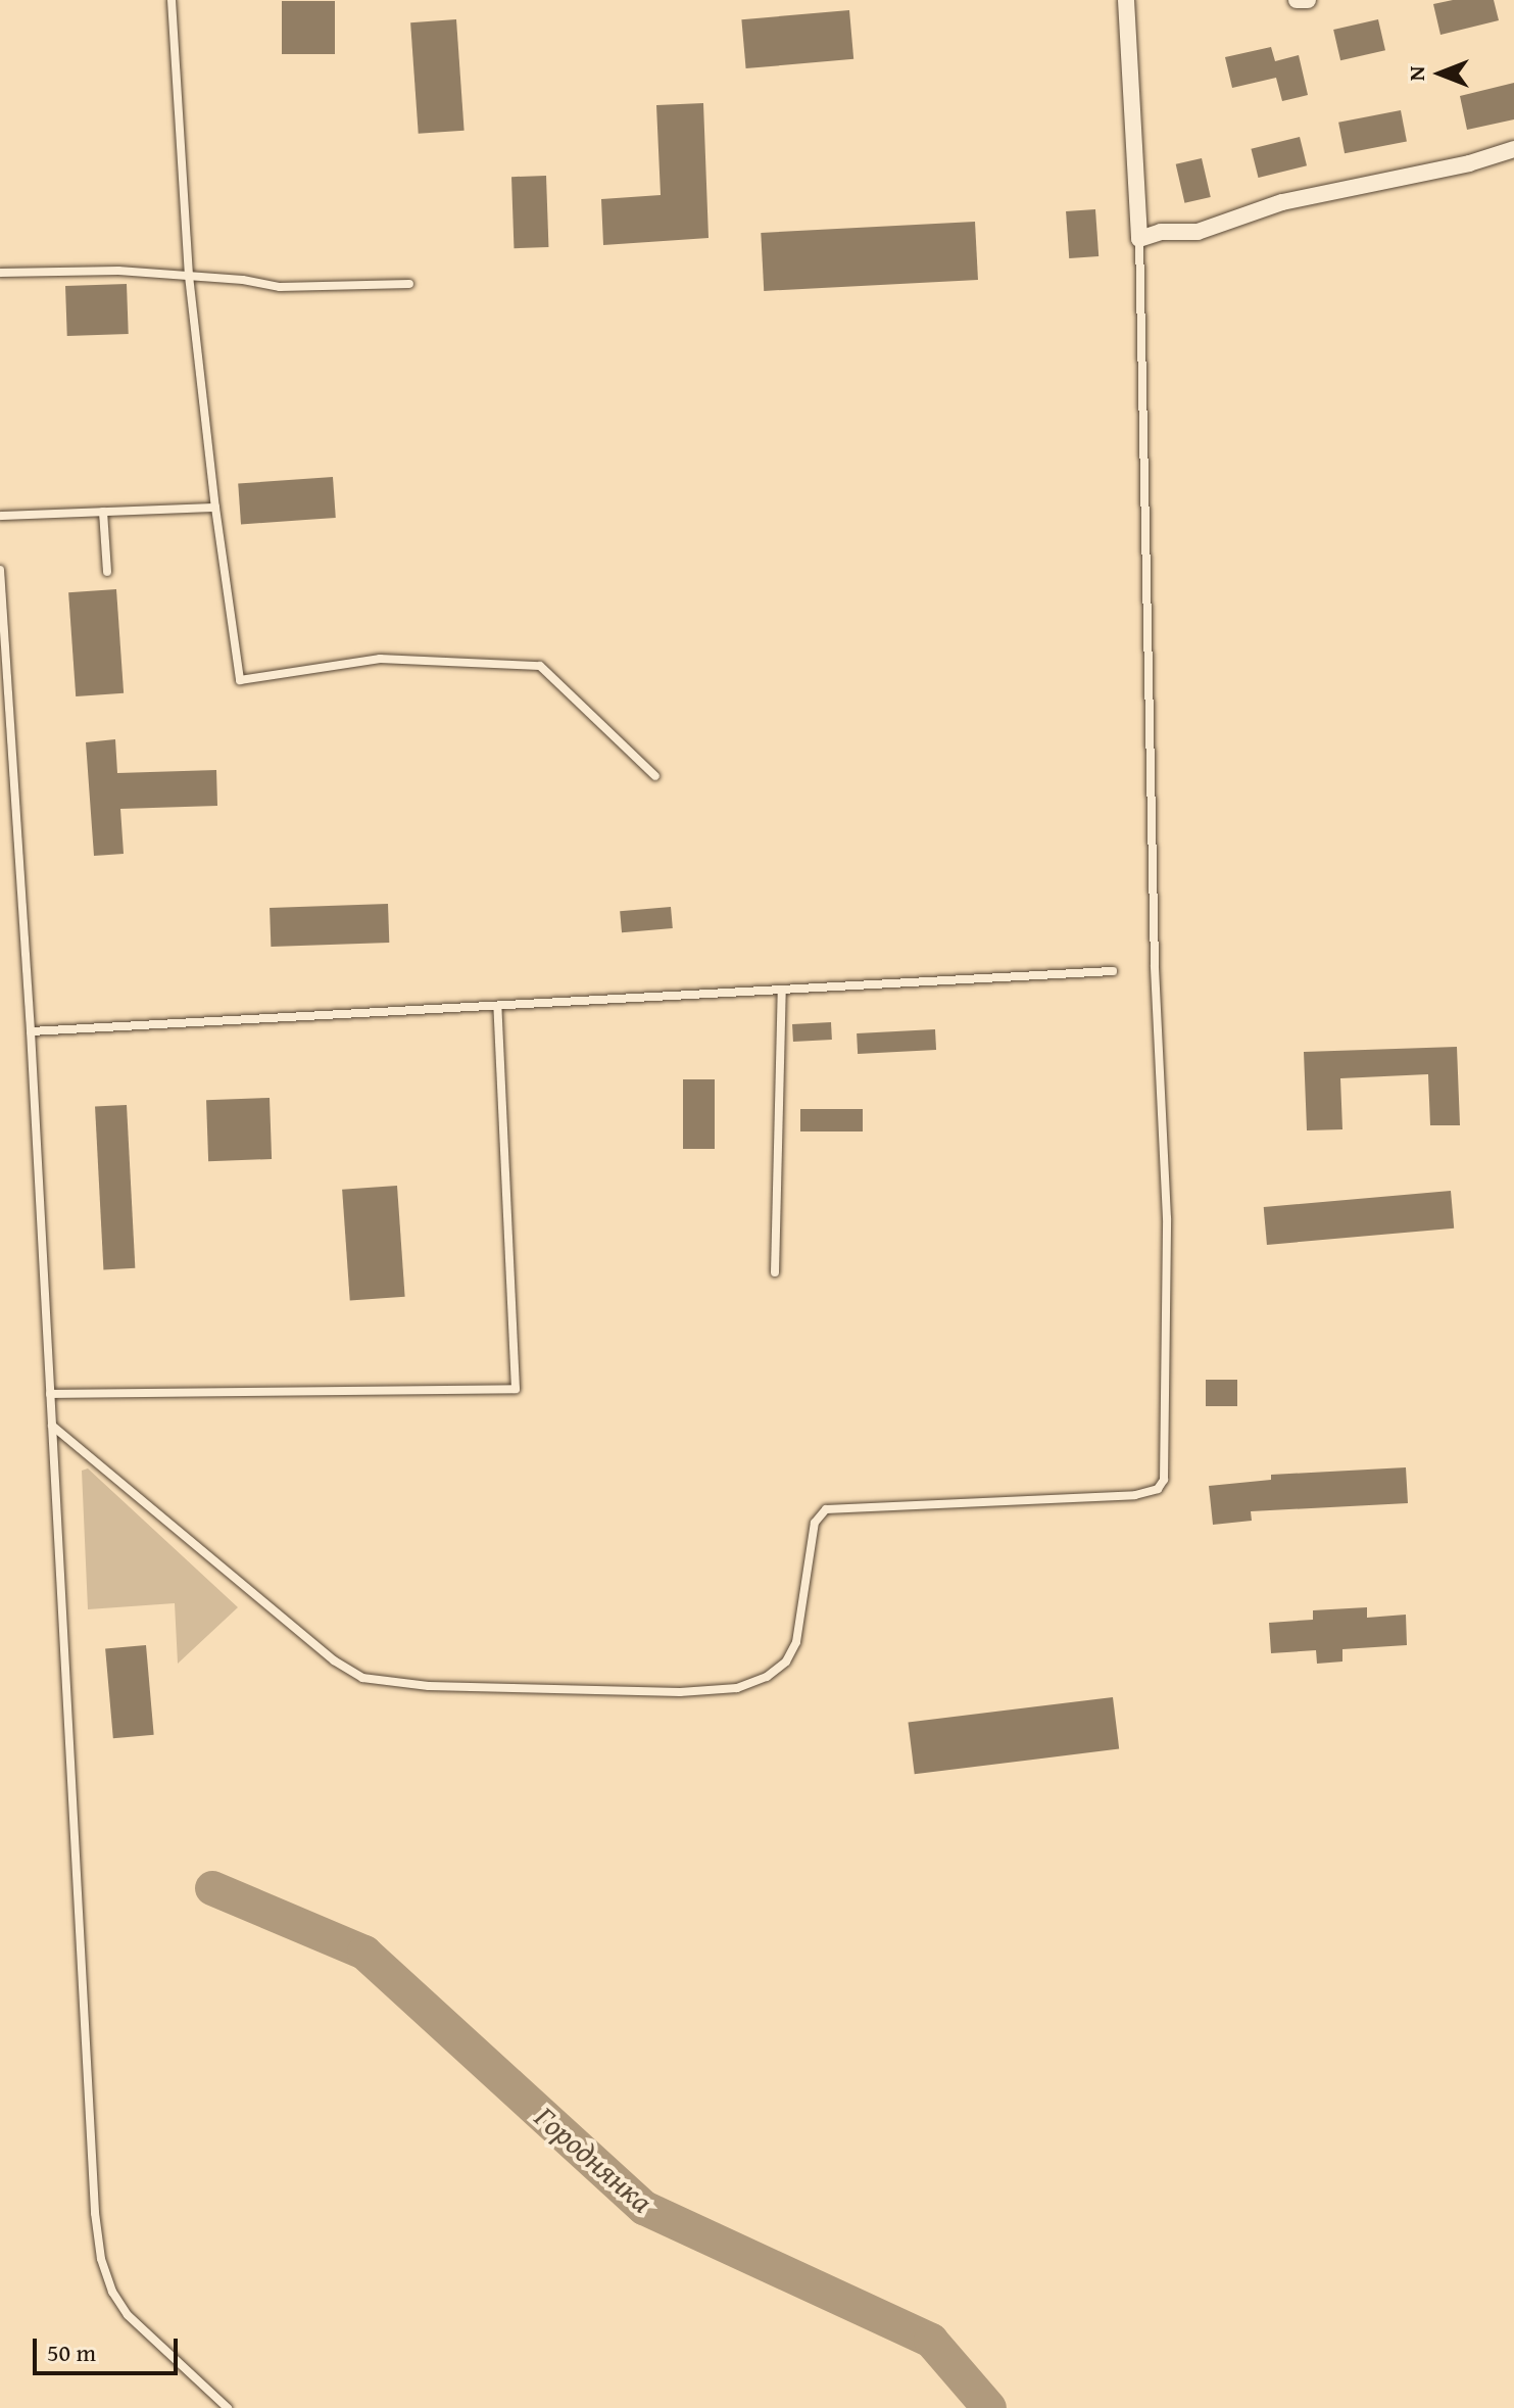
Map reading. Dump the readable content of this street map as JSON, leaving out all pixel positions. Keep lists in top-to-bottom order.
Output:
{
  "water": ["Городнянка"],
  "scale_bar": "50 m",
  "north": "left"
}
